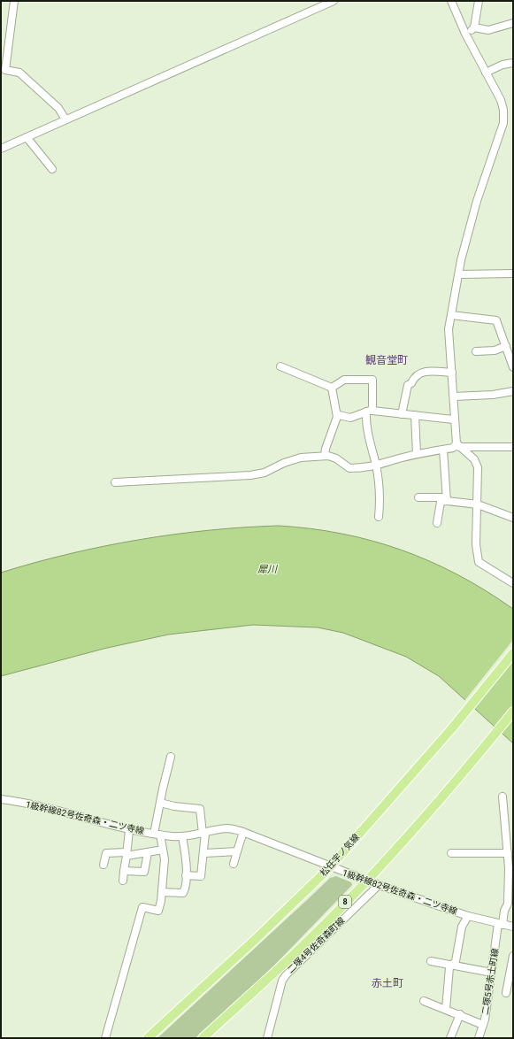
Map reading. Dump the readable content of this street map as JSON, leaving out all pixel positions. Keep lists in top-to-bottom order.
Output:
{
  "streets": {
    "main road": ["松任宇ノ気線", "8"],
    "street": ["1級幹線82号佐奇森・二ツ寺線", "二塚4号佐奇森町線", "二塚5号赤土町線"]
  },
  "crossings": [
    ["1級幹線82号佐奇森・二ツ寺線", "松任宇ノ気線"],
    ["1級幹線82号佐奇森・二ツ寺線", "8"],
    ["1級幹線82号佐奇森・二ツ寺線", "二塚4号佐奇森町線"],
    ["1級幹線82号佐奇森・二ツ寺線", "二塚5号赤土町線"]
  ],
  "districts": ["観音堂町", "赤土町"],
  "water": ["犀川"]
}
